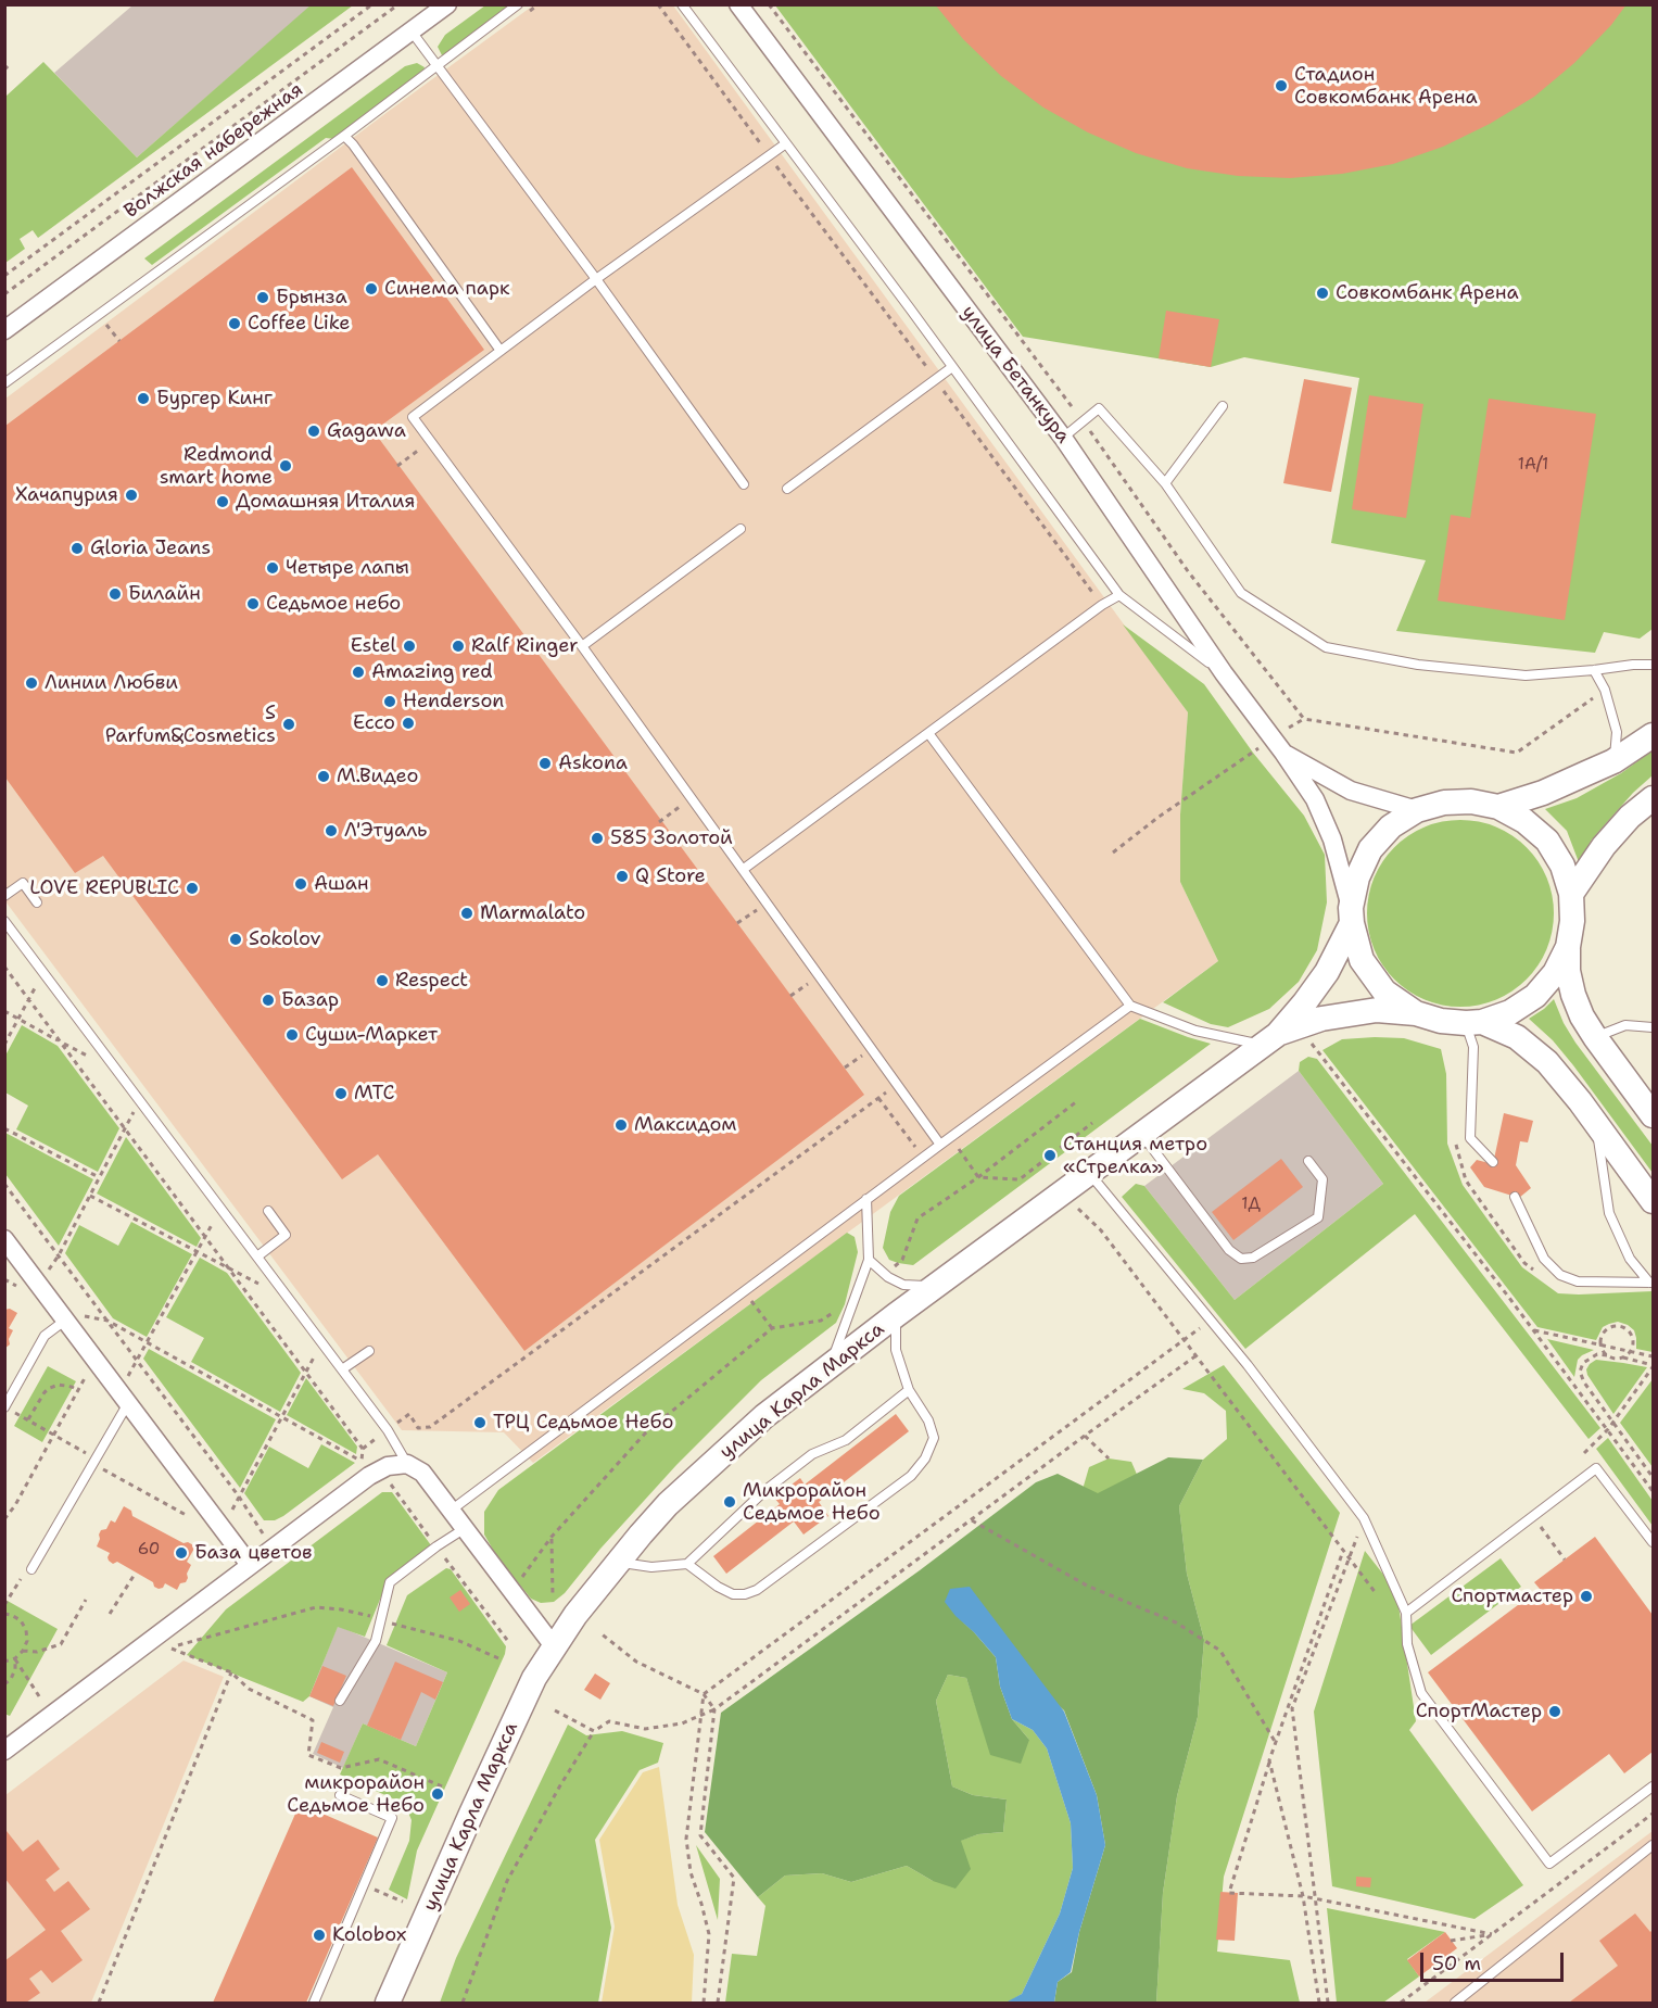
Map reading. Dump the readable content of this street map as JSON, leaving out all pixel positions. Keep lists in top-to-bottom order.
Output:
{
  "streets": {
    "main road": ["улица Карла Маркса"],
    "street": ["Волжская набережная", "улица Бетанкура"]
  },
  "places": [
    "Стадион Совкомбанк Арена",
    "Синема парк",
    "Совкомбанк Арена",
    "Брынза",
    "Coffee Like",
    "Бургер Кинг",
    "Gagawa",
    "Redmond smart home",
    "Хачапурия",
    "Домашняя Италия",
    "Gloria Jeans",
    "Четыре лапы",
    "Билайн",
    "Седьмое небо",
    "Estel",
    "Ralf Ringer",
    "Amazing red",
    "Линии Любви",
    "Henderson",
    "Ecco",
    "S Parfum&Cosmetics",
    "Askona",
    "М.Видео",
    "Л'Этуаль",
    "585 Золотой",
    "Q Store",
    "Ашан",
    "LOVE REPUBLIC",
    "Marmalato",
    "Sokolov",
    "Respect",
    "Базар",
    "Суши-Маркет",
    "МТС",
    "Максидом",
    "Станция метро «Стрелка»",
    "ТРЦ Седьмое Небо",
    "Микрорайон Седьмое Небо",
    "База цветов",
    "Спортмастер",
    "СпортМастер",
    "микрорайон Седьмое Небо",
    "Kolobox"
  ],
  "house_numbers": ["1А/1", "1Д", "60"],
  "scale_bar": "50 m"
}
